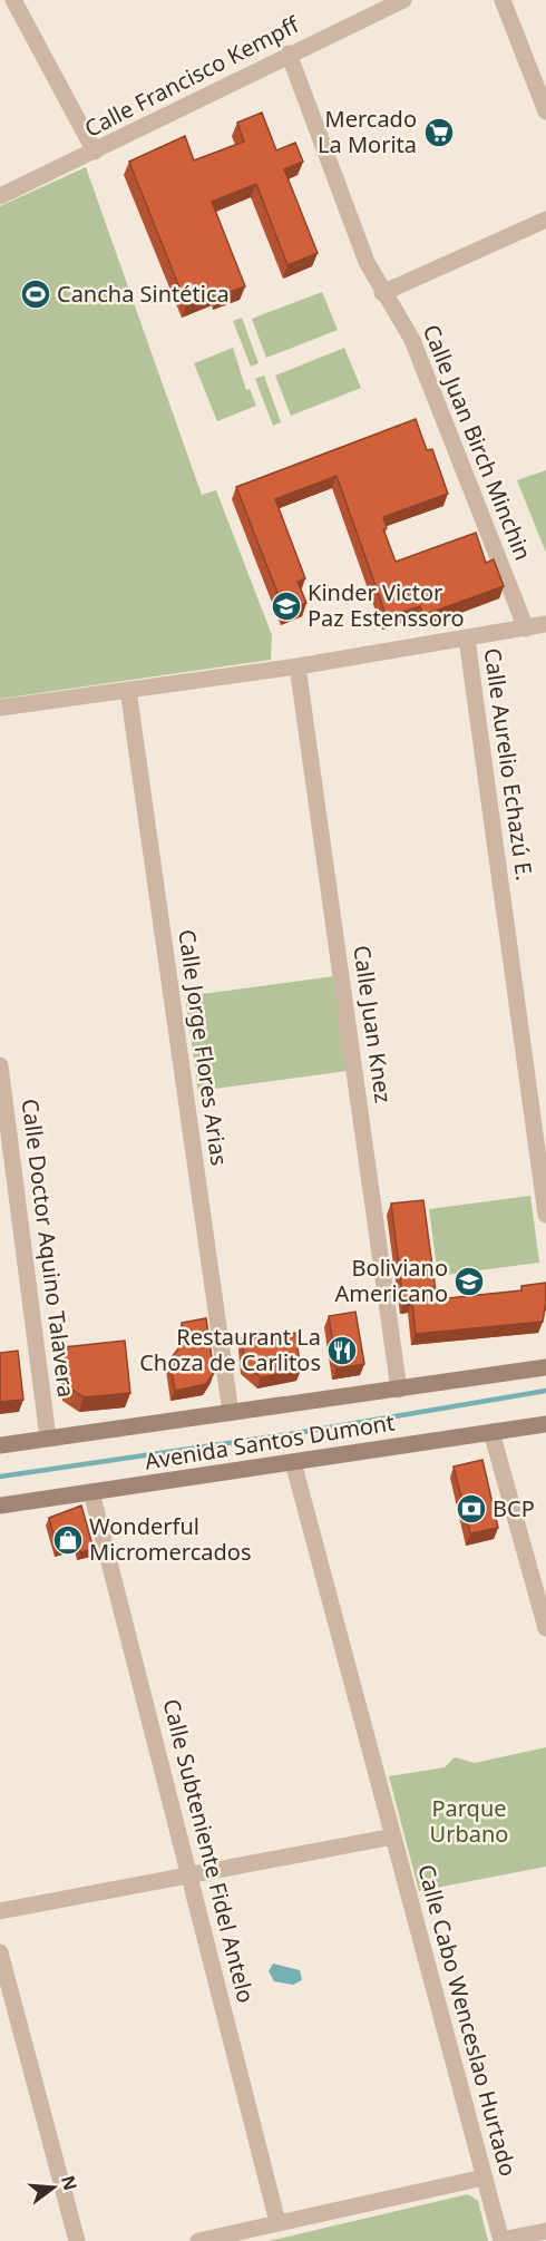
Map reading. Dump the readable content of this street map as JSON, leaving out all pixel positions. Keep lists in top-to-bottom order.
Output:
{
  "streets": {
    "main road": ["Avenida Santos Dumont"],
    "street": [
      "Calle Francisco Kempff",
      "Calle Juan Birch Minchin",
      "Calle Aurelio Echazú E.",
      "Calle Juan Knez",
      "Calle Jorge Flores Arias",
      "Calle Doctor Aquino Talavera",
      "Calle Subteniente Fidel Antelo",
      "Calle Cabo Wenceslao Hurtado"
    ]
  },
  "crossings": [
    ["Calle Francisco Kempff", "Calle Juan Birch Minchin"],
    ["Calle Juan Knez", "Avenida Santos Dumont"],
    ["Calle Jorge Flores Arias", "Avenida Santos Dumont"],
    ["Calle Doctor Aquino Talavera", "Avenida Santos Dumont"],
    ["Avenida Santos Dumont", "Calle Subteniente Fidel Antelo"],
    ["Avenida Santos Dumont", "Calle Cabo Wenceslao Hurtado"]
  ],
  "parks": ["Parque Urbano"],
  "places": {
    "supermarket": ["Mercado La Morita"],
    "sports": ["Cancha Sintética"],
    "school or university": ["Kinder Victor Paz Estenssoro", "Boliviano Americano"],
    "restaurant": ["Restaurant La Choza de Carlitos"],
    "bank": ["BCP"],
    "shop": ["Wonderful Micromercados"]
  },
  "north": "right"
}
